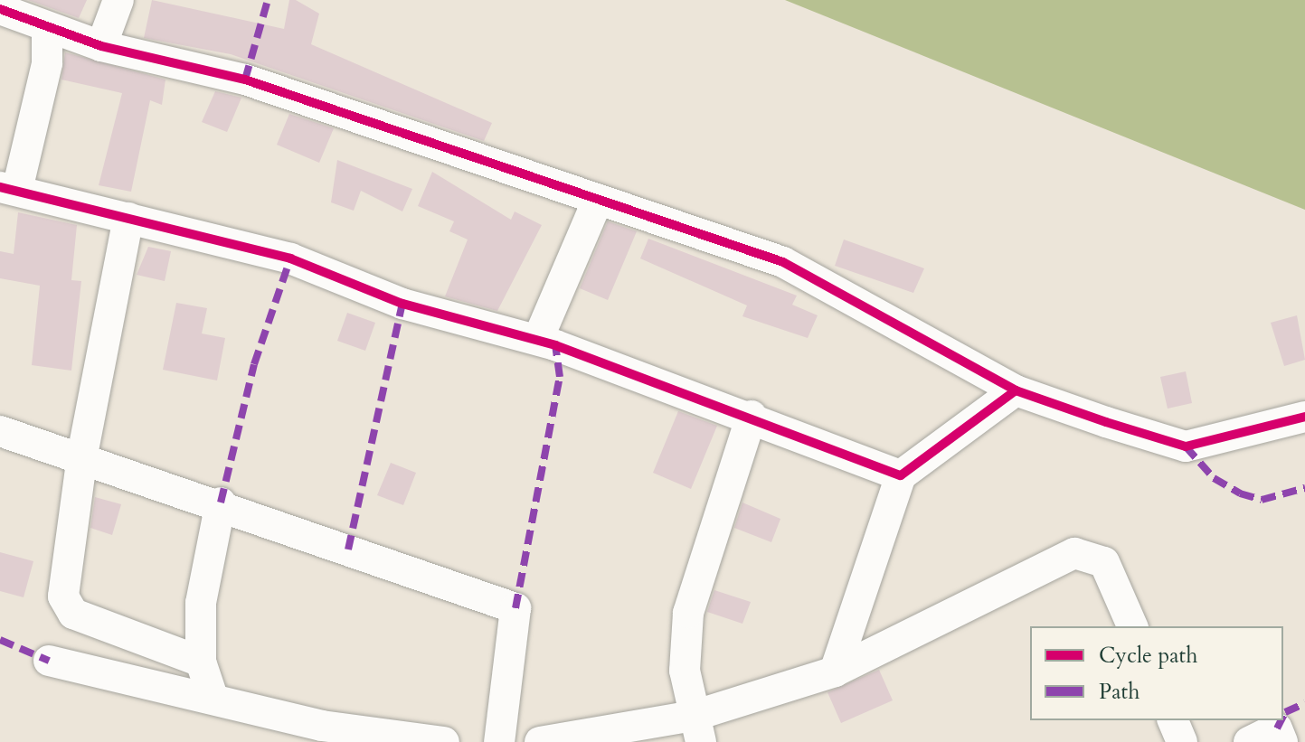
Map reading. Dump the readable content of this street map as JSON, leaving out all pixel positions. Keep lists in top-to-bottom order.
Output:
{
  "legend": ["Cycle path", "Path"]
}
